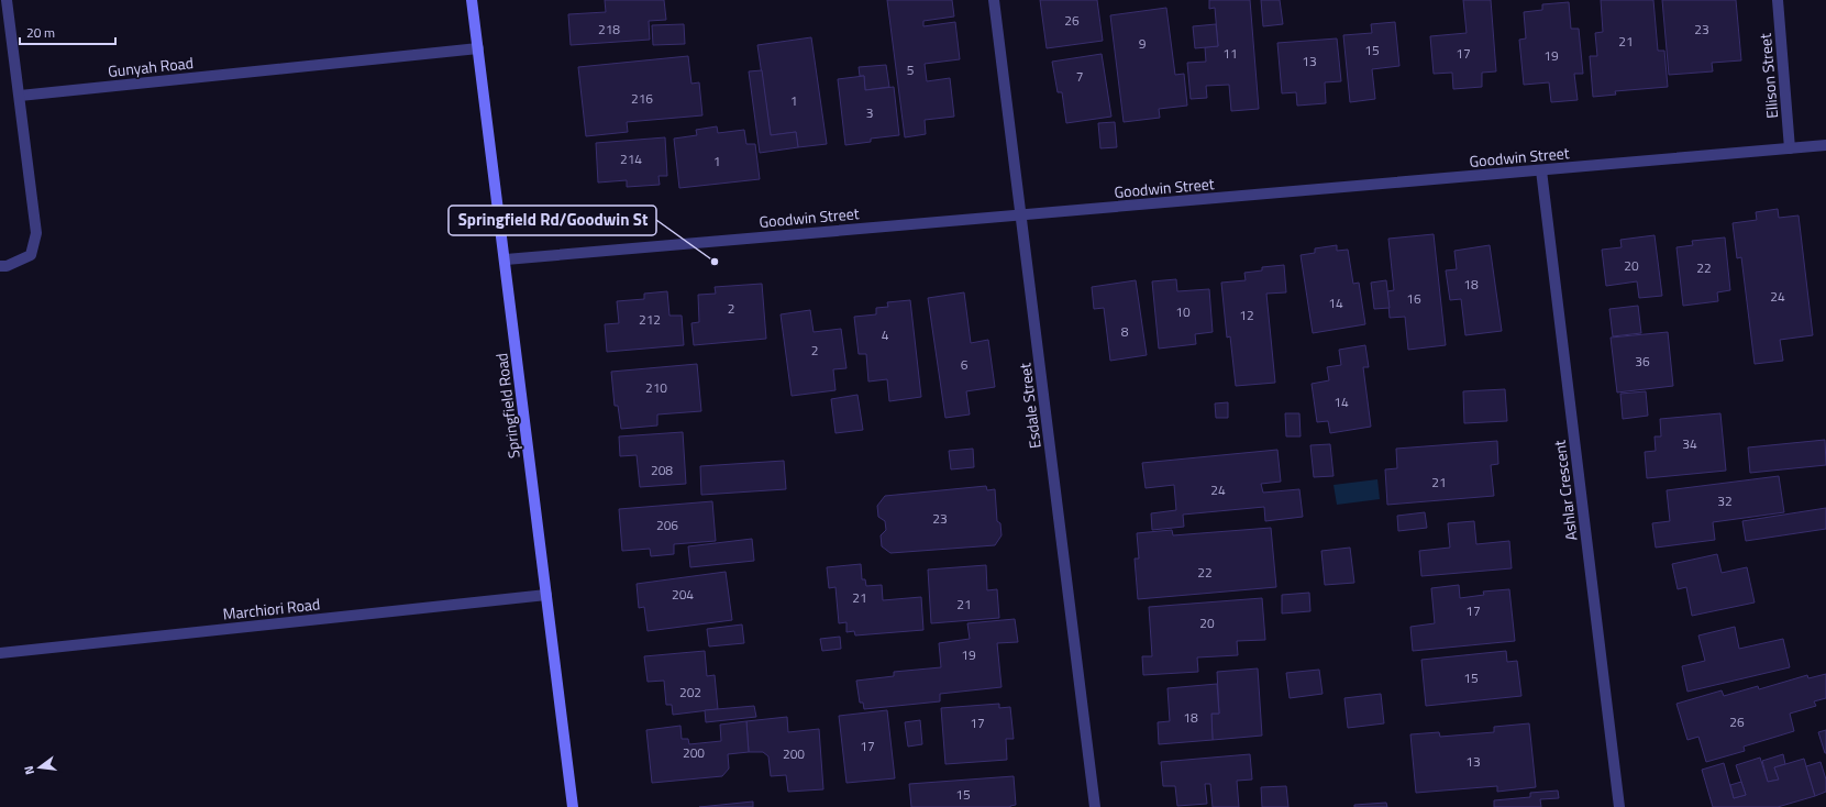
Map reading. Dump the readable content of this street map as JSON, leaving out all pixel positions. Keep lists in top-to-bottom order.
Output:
{
  "streets": {
    "main road": ["Springfield Road"],
    "street": [
      "Gunyah Road",
      "Ellison Street",
      "Goodwin Street",
      "Esdale Street",
      "Ashlar Crescent",
      "Marchiori Road"
    ]
  },
  "crossings": [
    ["Gunyah Road", "Springfield Road"],
    ["Ellison Street", "Goodwin Street"],
    ["Goodwin Street", "Springfield Road"],
    ["Goodwin Street", "Esdale Street"],
    ["Goodwin Street", "Ashlar Crescent"],
    ["Springfield Road", "Marchiori Road"]
  ],
  "places": ["Springfield Rd/Goodwin St"],
  "house_numbers": [
    "26",
    "218",
    "23",
    "21",
    "9",
    "15",
    "11",
    "17",
    "19",
    "13",
    "5",
    "7",
    "216",
    "1",
    "3",
    "214",
    "1",
    "20",
    "22",
    "18",
    "24",
    "16",
    "14",
    "2",
    "10",
    "12",
    "212",
    "8",
    "4",
    "2",
    "36",
    "6",
    "210",
    "14",
    "34",
    "208",
    "21",
    "24",
    "32",
    "23",
    "206",
    "22",
    "204",
    "21",
    "21",
    "17",
    "20",
    "19",
    "15",
    "202",
    "18",
    "26",
    "17",
    "17",
    "200",
    "200",
    "13",
    "15"
  ],
  "scale_bar": "20 m",
  "north": "left"
}
